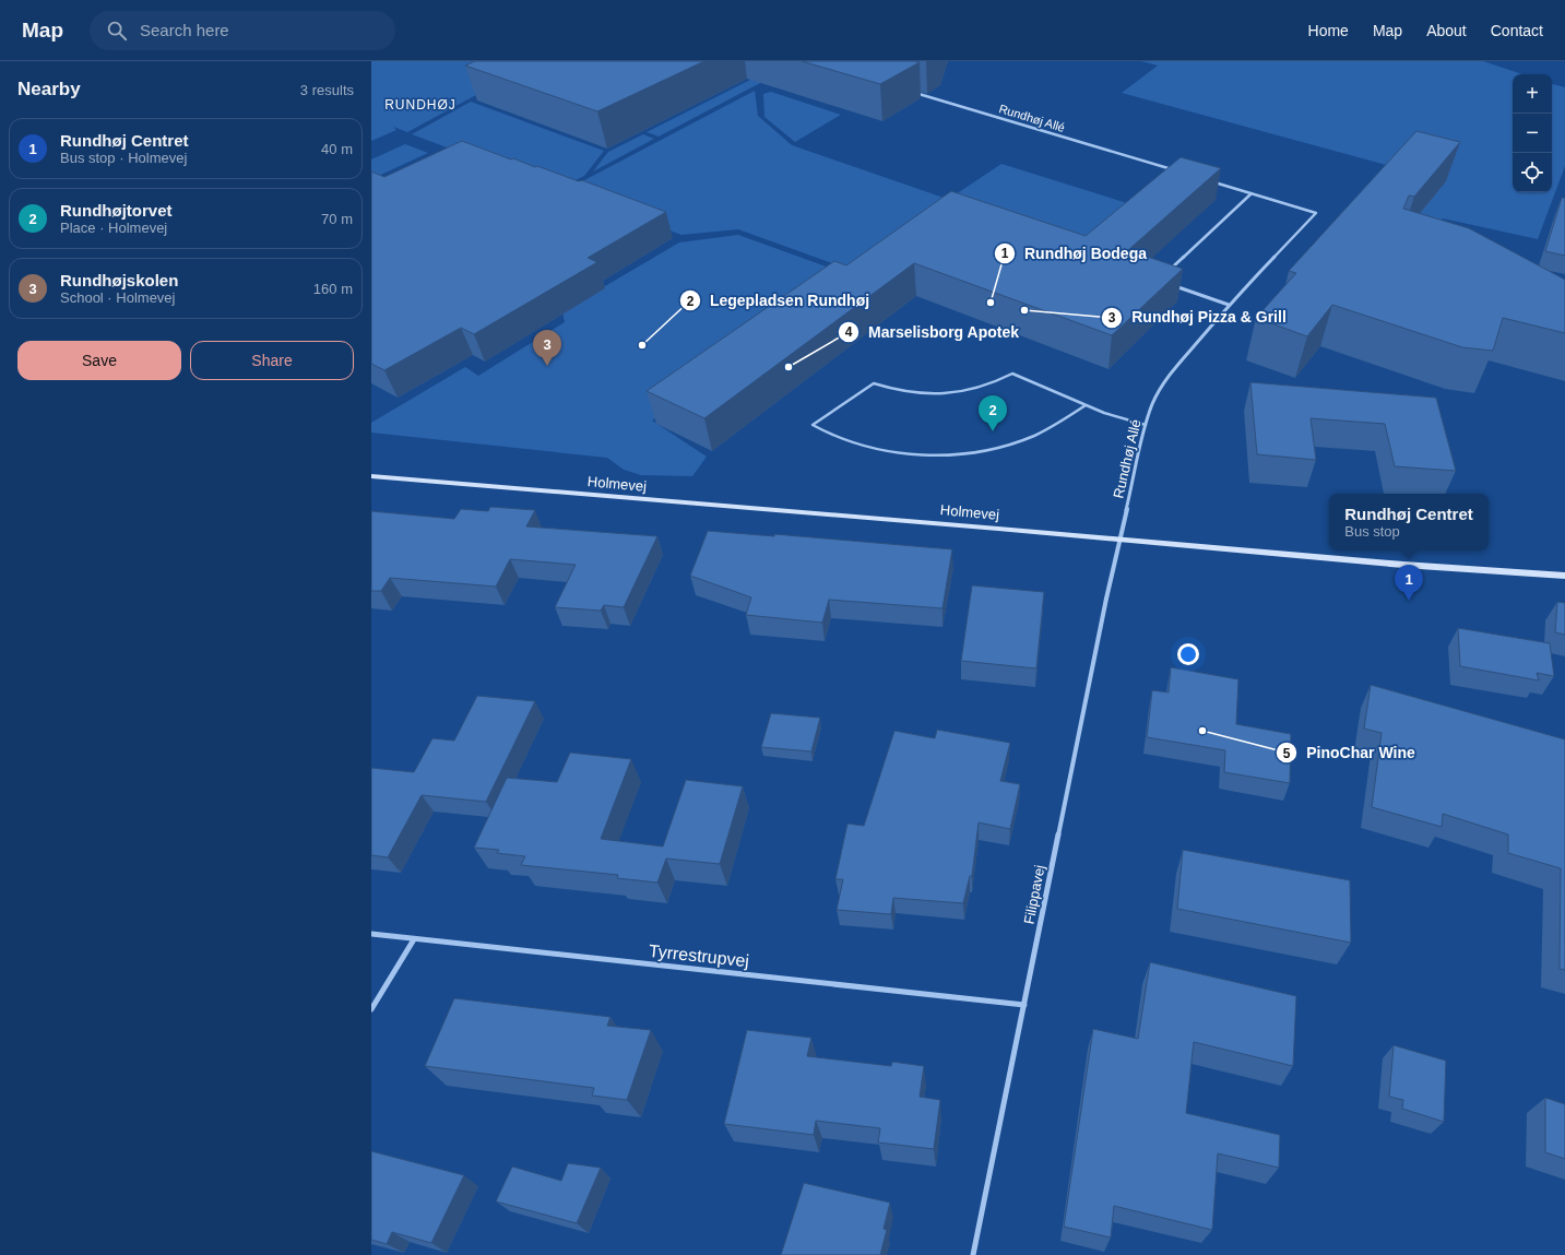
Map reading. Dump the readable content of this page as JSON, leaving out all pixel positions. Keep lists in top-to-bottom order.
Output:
{
  "streets": {
    "street": [
      "Rundhøj Allé",
      "Holmevej",
      "Filippavej",
      "Tyrrestrupvej"
    ]
  },
  "crossings": [
    ["Rundhøj Allé", "Holmevej"],
    ["Rundhøj Allé", "Filippavej"],
    ["Holmevej", "Filippavej"],
    ["Filippavej", "Tyrrestrupvej"]
  ],
  "districts": ["RUNDHØJ"],
  "places": [
    "Rundhøj Bodega",
    "Rundhøj Pizza & Grill",
    "Legepladsen Rundhøj",
    "Marselisborg Apotek",
    "PinoChar Wine"
  ],
  "page": {
    "header": "Map",
    "search": "Search here",
    "nav": [
      "Home",
      "Map",
      "About",
      "Contact"
    ],
    "heading": ["Nearby", "3 results"],
    "map_buttons": ["+", "−"],
    "list": [
      {
        "mark": "1",
        "name": "Rundhøj Centret",
        "note": "Bus stop · Holmevej",
        "value": "40 m"
      },
      {
        "mark": "2",
        "name": "Rundhøjtorvet",
        "note": "Place · Holmevej",
        "value": "70 m"
      },
      {
        "mark": "3",
        "name": "Rundhøjskolen",
        "note": "School · Holmevej",
        "value": "160 m"
      }
    ],
    "buttons": ["Save", "Share"],
    "pins": ["3", "2", "1"],
    "popup": ["Rundhøj Centret", "Bus stop"]
  }
}
